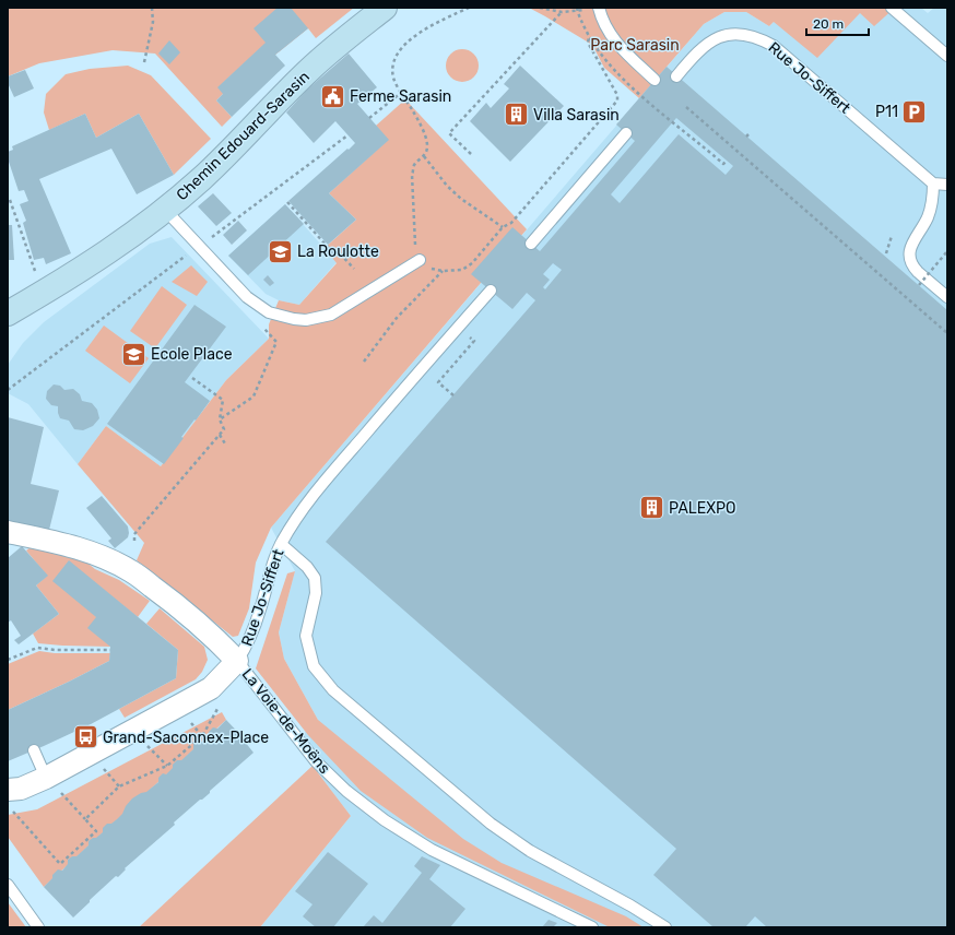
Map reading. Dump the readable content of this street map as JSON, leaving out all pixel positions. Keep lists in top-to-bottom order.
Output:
{
  "streets": {
    "street": ["Rue Jo-Siffert", "Chemin Edouard-Sarasin", "La Voie-de-Moëns"]
  },
  "crossings": [
    ["Rue Jo-Siffert", "La Voie-de-Moëns"]
  ],
  "parks": ["Parc Sarasin"],
  "places": {
    "public building": ["Ferme Sarasin"],
    "parking": ["P11"],
    "building": ["Villa Sarasin", "PALEXPO"],
    "school or university": ["La Roulotte", "Ecole Place"],
    "bus stop": ["Grand-Saconnex-Place"]
  },
  "scale_bar": "20 m"
}
